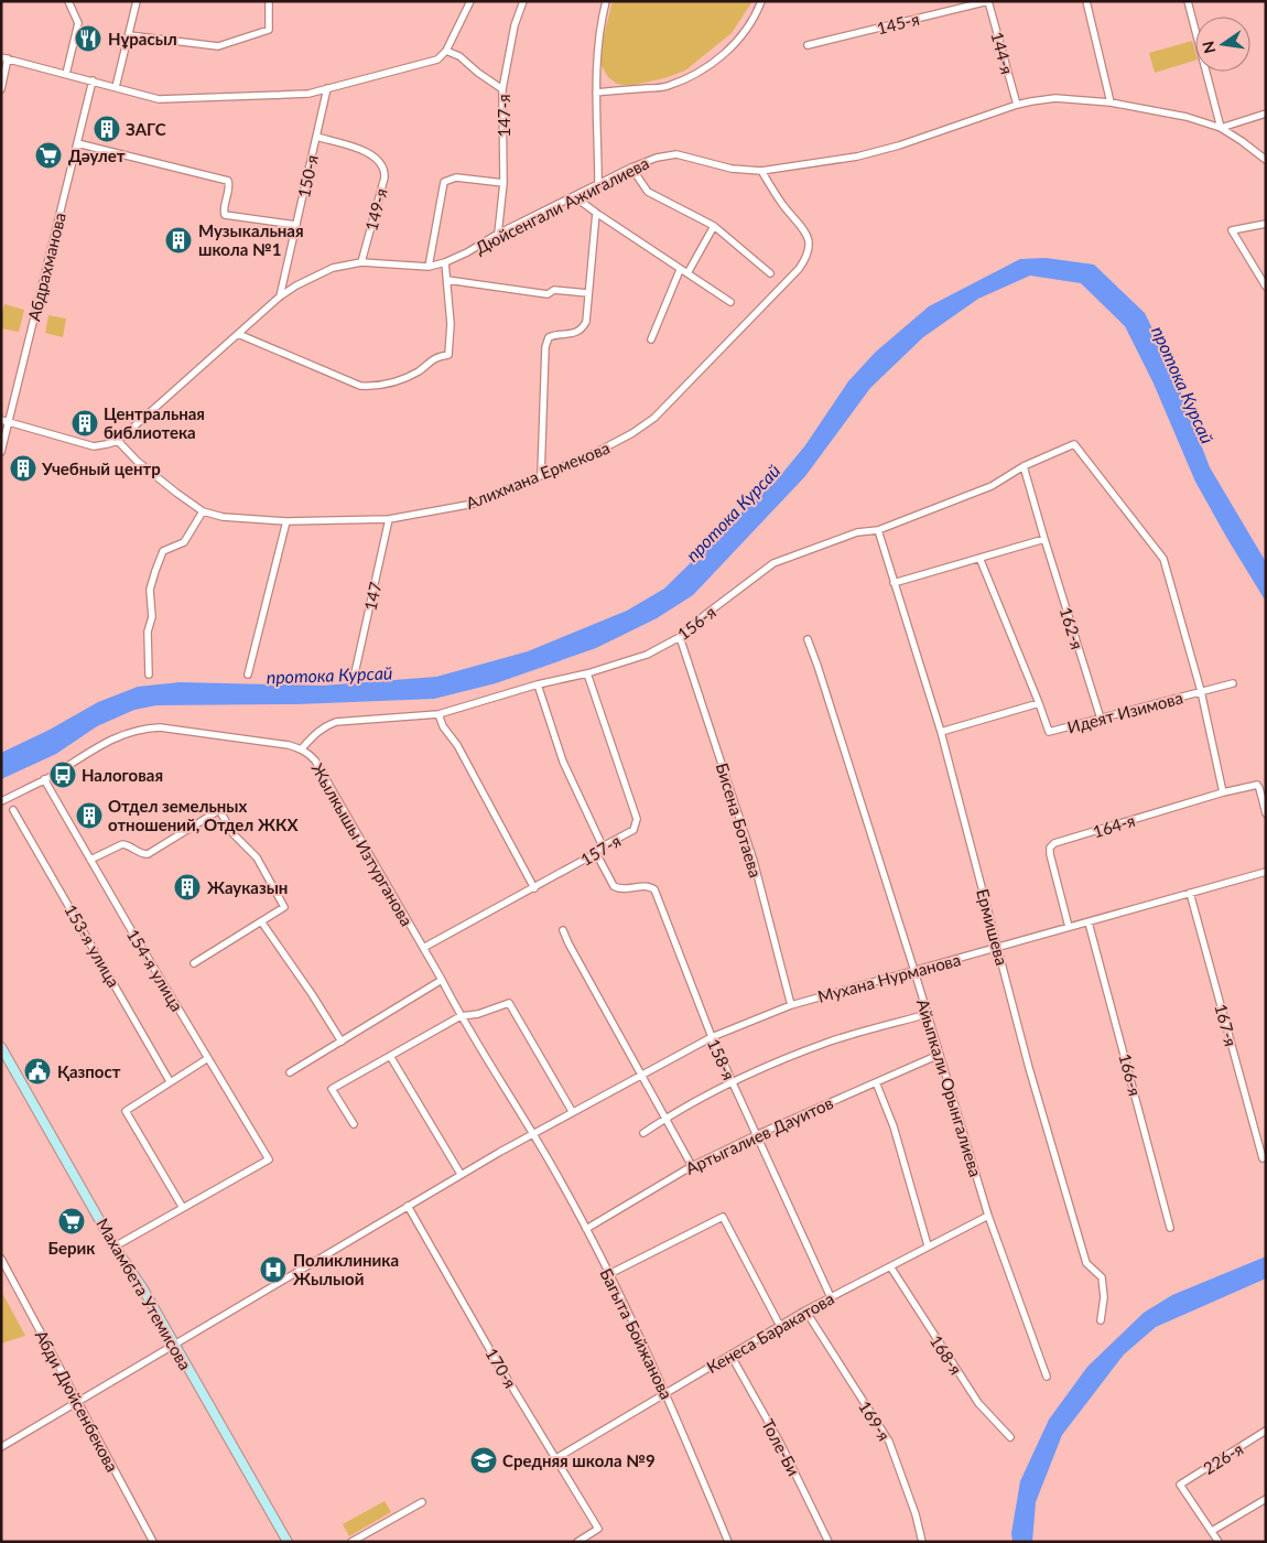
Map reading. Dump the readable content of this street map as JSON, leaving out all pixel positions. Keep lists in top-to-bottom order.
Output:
{
  "streets": {
    "street": [
      "145-я",
      "144-я",
      "147-я",
      "150-я",
      "Дюйсенгали Ажигалиева",
      "149-я",
      "Абдрахманова",
      "Алихмана Ермекова",
      "147",
      "156-я",
      "162-я",
      "Идеят Изимова",
      "Бисена Ботаева",
      "164-я",
      "Жылкышы Изтурганова",
      "157-я",
      "Ермишева",
      "153-я улица",
      "154-я улица",
      "Мухана Нурманова",
      "167-я",
      "158-я",
      "166-я",
      "Айыпкали Орынгалиева",
      "Артыгалиев Дауитов",
      "Махамбета Утемисова",
      "Кенеса Баракатова",
      "Багыта Бойжанова",
      "168-я",
      "170-я",
      "Абди Дюйсенбекова",
      "169-я",
      "Толе-Би",
      "226-я"
    ]
  },
  "crossings": [
    ["145-я", "144-я"],
    ["144-я", "Дюйсенгали Ажигалиева"],
    ["147-я", "Дюйсенгали Ажигалиева"],
    ["150-я", "Дюйсенгали Ажигалиева"],
    ["150-я", "149-я"],
    ["Дюйсенгали Ажигалиева", "149-я"],
    ["Дюйсенгали Ажигалиева", "Алихмана Ермекова"],
    ["Алихмана Ермекова", "147"],
    ["156-я", "162-я"],
    ["156-я", "Идеят Изимова"],
    ["156-я", "Бисена Ботаева"],
    ["156-я", "Жылкышы Изтурганова"],
    ["156-я", "157-я"],
    ["156-я", "Ермишева"],
    ["162-я", "Идеят Изимова"],
    ["Бисена Ботаева", "Мухана Нурманова"],
    ["164-я", "Мухана Нурманова"],
    ["Жылкышы Изтурганова", "157-я"],
    ["Жылкышы Изтурганова", "154-я улица"],
    ["Жылкышы Изтурганова", "Мухана Нурманова"],
    ["Жылкышы Изтурганова", "Багыта Бойжанова"],
    ["157-я", "158-я"],
    ["Ермишева", "Мухана Нурманова"],
    ["Мухана Нурманова", "167-я"],
    ["Мухана Нурманова", "158-я"],
    ["Мухана Нурманова", "166-я"],
    ["Мухана Нурманова", "Айыпкали Орынгалиева"],
    ["Мухана Нурманова", "Махамбета Утемисова"],
    ["Мухана Нурманова", "Багыта Бойжанова"],
    ["Мухана Нурманова", "170-я"],
    ["Мухана Нурманова", "Абди Дюйсенбекова"],
    ["158-я", "Артыгалиев Дауитов"],
    ["158-я", "Кенеса Баракатова"],
    ["Айыпкали Орынгалиева", "Артыгалиев Дауитов"],
    ["Айыпкали Орынгалиева", "Кенеса Баракатова"],
    ["Артыгалиев Дауитов", "Багыта Бойжанова"],
    ["Кенеса Баракатова", "Багыта Бойжанова"],
    ["Кенеса Баракатова", "168-я"],
    ["Кенеса Баракатова", "170-я"],
    ["Кенеса Баракатова", "169-я"],
    ["Кенеса Баракатова", "Толе-Би"]
  ],
  "water": ["протока Курсай"],
  "places": {
    "restaurant": ["Нұрасыл"],
    "building": [
      "ЗАГС",
      "Музыкальная школа №1",
      "Центральная библиотека",
      "Учебный центр",
      "Отдел земельных отношений, Отдел ЖКХ",
      "Жауказын"
    ],
    "supermarket": ["Дәулет", "Берик"],
    "bus stop": ["Налоговая"],
    "public building": ["Қазпост"],
    "hospital": ["Поликлиника Жылыой"],
    "school or university": ["Средняя школа №9"]
  },
  "north": "left"
}
